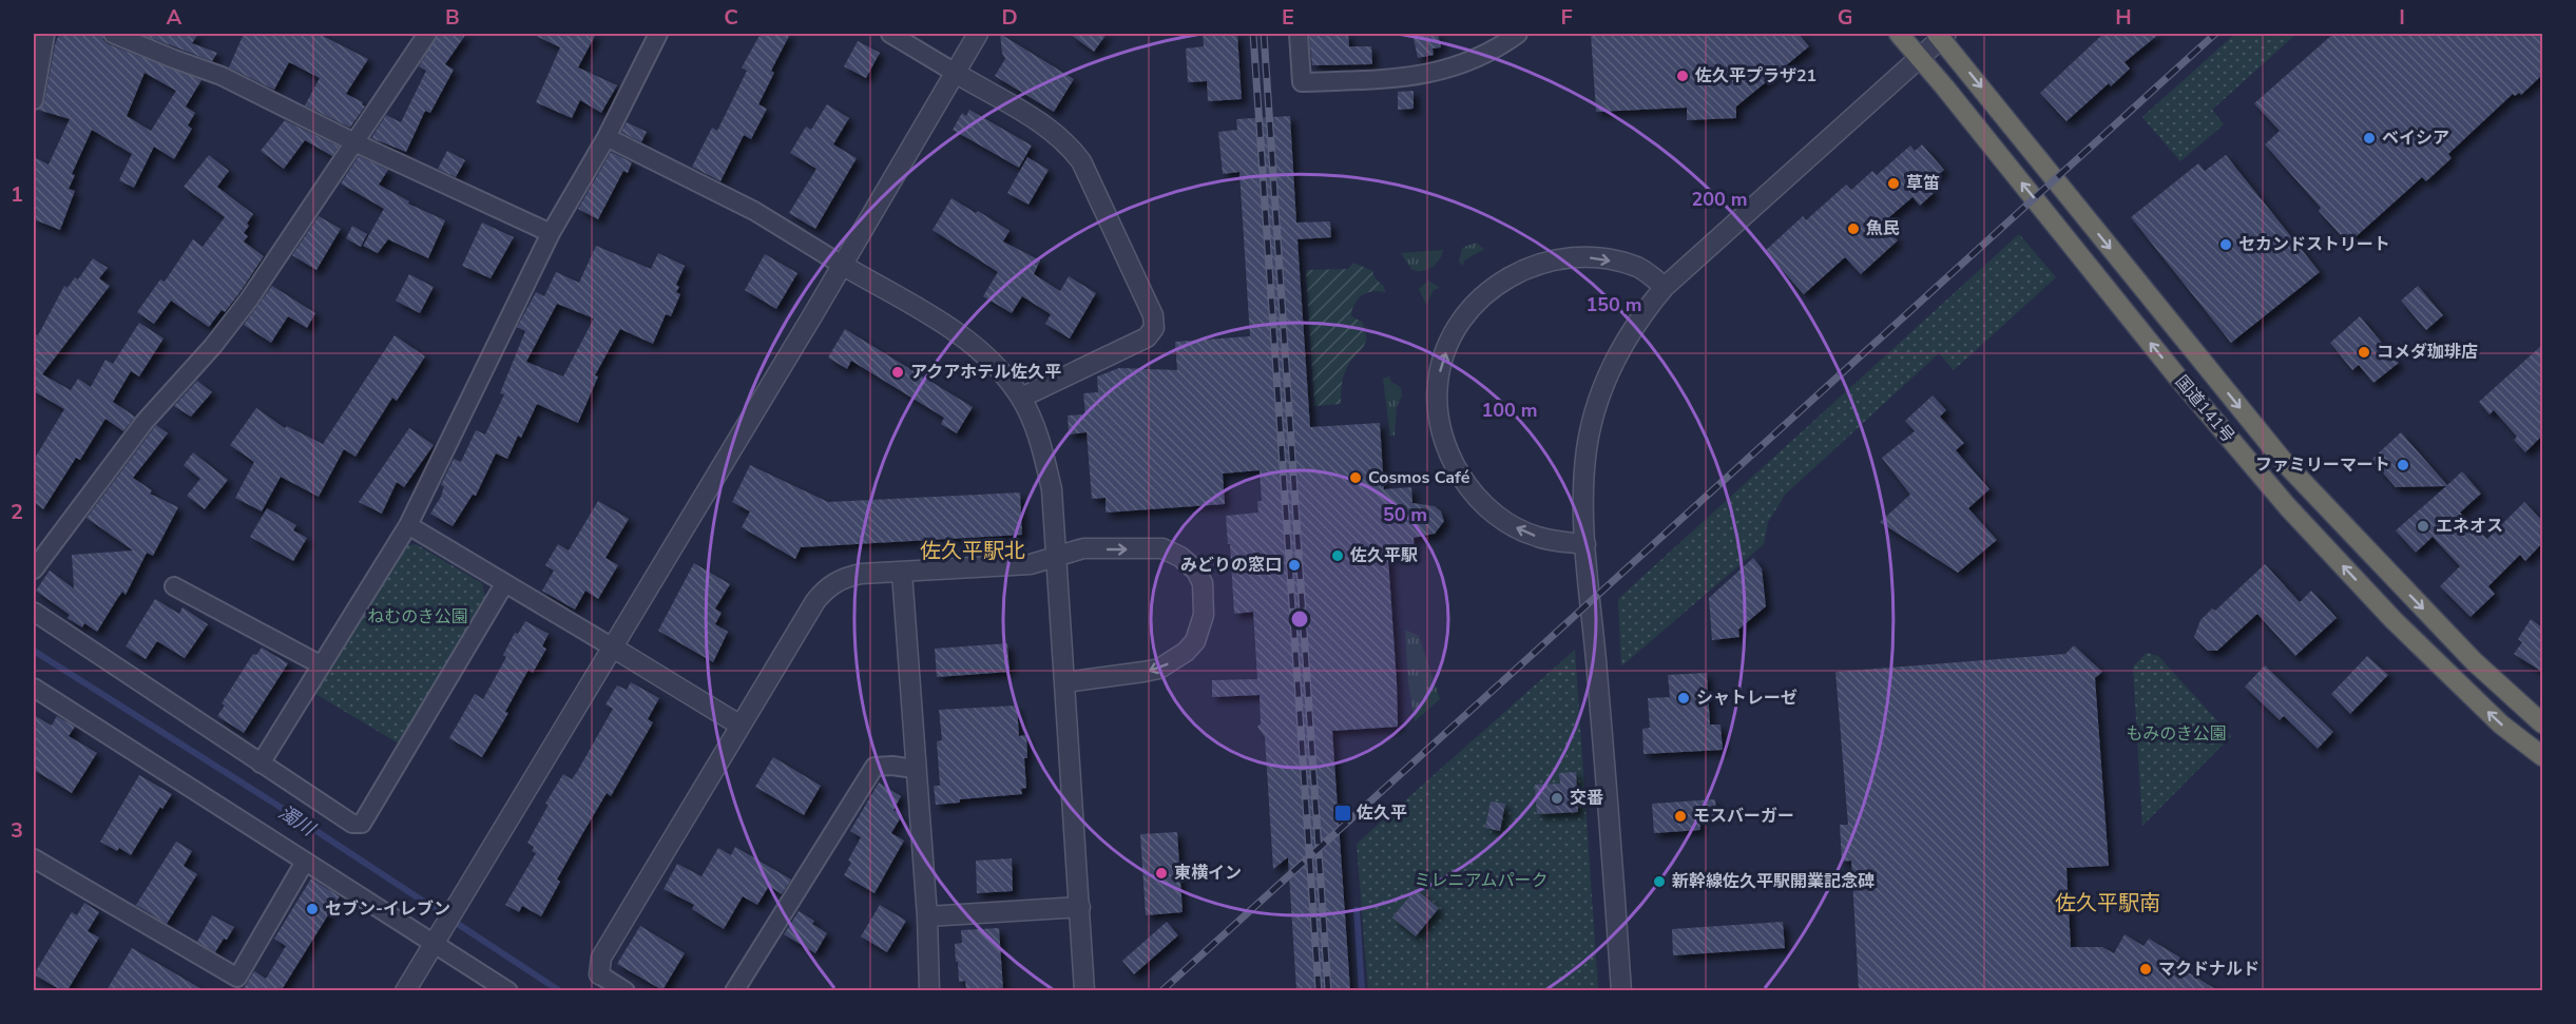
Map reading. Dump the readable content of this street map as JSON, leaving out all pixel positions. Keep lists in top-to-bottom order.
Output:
{
  "streets": {
    "highway": ["国道141号"]
  },
  "districts": ["佐久平駅北", "佐久平駅南"],
  "water": ["濁川"],
  "parks": ["ねむのき公園", "もみのき公園", "ミレニアムパーク"],
  "places": {
    "other": [
      "佐久平プラザ21",
      "ベイシア",
      "草笛",
      "魚民",
      "セカンドストリート",
      "コメダ珈琲店",
      "アクアホテル佐久平",
      "ファミリーマート",
      "Cosmos Café",
      "エネオス",
      "佐久平駅",
      "みどりの窓口",
      "シャトレーゼ",
      "交番",
      "モスバーガー",
      "東横イン",
      "新幹線佐久平駅開業記念碑",
      "セブン-イレブン",
      "マクドナルド"
    ],
    "transit": ["佐久平"]
  },
  "grid": {
    "columns": [
      "A",
      "B",
      "C",
      "D",
      "E",
      "F",
      "G",
      "H",
      "I"
    ],
    "rows": ["1", "2", "3"]
  },
  "rings": [
    "200 m",
    "150 m",
    "100 m",
    "50 m"
  ]
}
